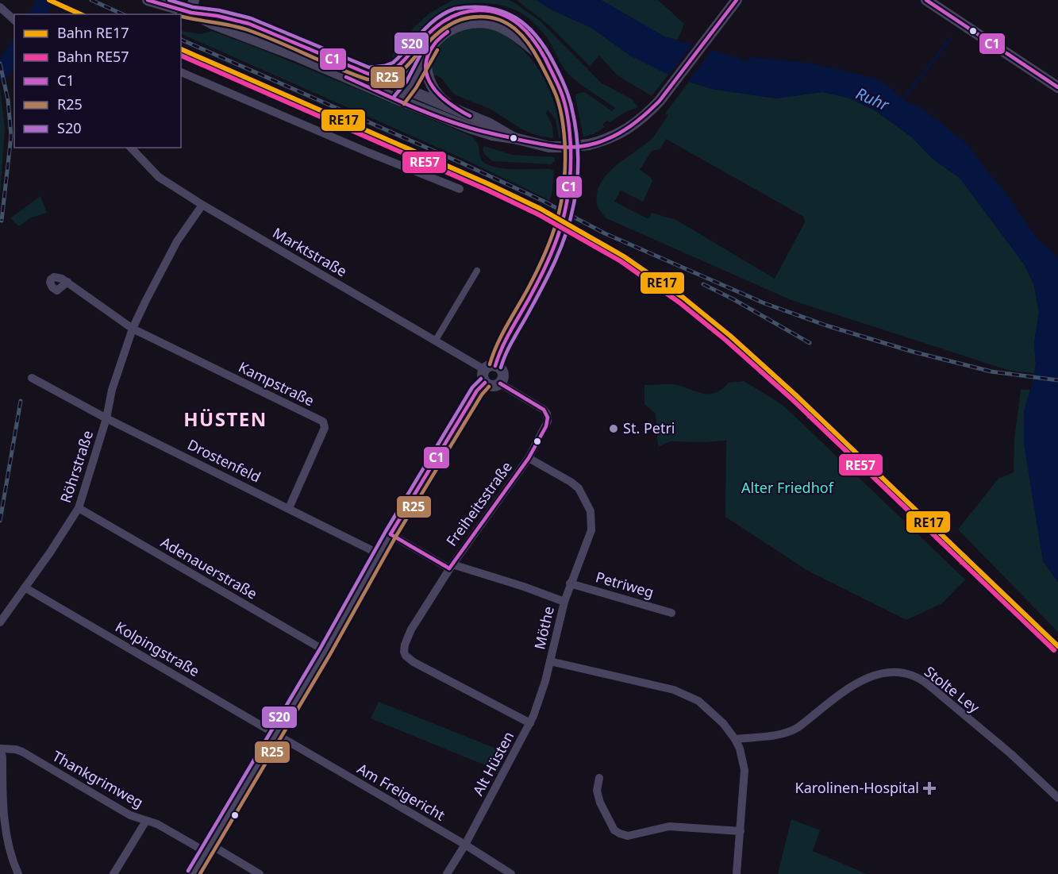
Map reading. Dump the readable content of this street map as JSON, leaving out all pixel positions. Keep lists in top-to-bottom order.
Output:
{
  "streets": {
    "street": [
      "Marktstraße",
      "Kampstraße",
      "Drostenfeld",
      "Röhrstraße",
      "Freiheitsstraße",
      "Adenauerstraße",
      "Petriweg",
      "Möthe",
      "Kolpingstraße",
      "Stolte Ley",
      "Alt Hüsten",
      "Thankgrimweg",
      "Am Freigericht"
    ]
  },
  "crossings": [
    ["Marktstraße", "Röhrstraße"],
    ["Marktstraße", "Freiheitsstraße"],
    ["Kampstraße", "Drostenfeld"],
    ["Kampstraße", "Röhrstraße"],
    ["Drostenfeld", "Röhrstraße"],
    ["Röhrstraße", "Adenauerstraße"],
    ["Röhrstraße", "Kolpingstraße"],
    ["Freiheitsstraße", "Möthe"],
    ["Freiheitsstraße", "Alt Hüsten"],
    ["Petriweg", "Möthe"],
    ["Möthe", "Stolte Ley"],
    ["Möthe", "Alt Hüsten"],
    ["Kolpingstraße", "Am Freigericht"],
    ["Alt Hüsten", "Am Freigericht"]
  ],
  "districts": ["HÜSTEN"],
  "water": ["Ruhr"],
  "parks": ["Alter Friedhof"],
  "places": {
    "other": ["St. Petri"],
    "health": ["Karolinen-Hospital"]
  },
  "lines": [
    "rail line RE17",
    "transit line C1",
    "transit line S20",
    "transit line R25",
    "rail line RE57"
  ],
  "legend": [
    "Bahn RE17",
    "Bahn RE57",
    "C1",
    "R25",
    "S20"
  ]
}
